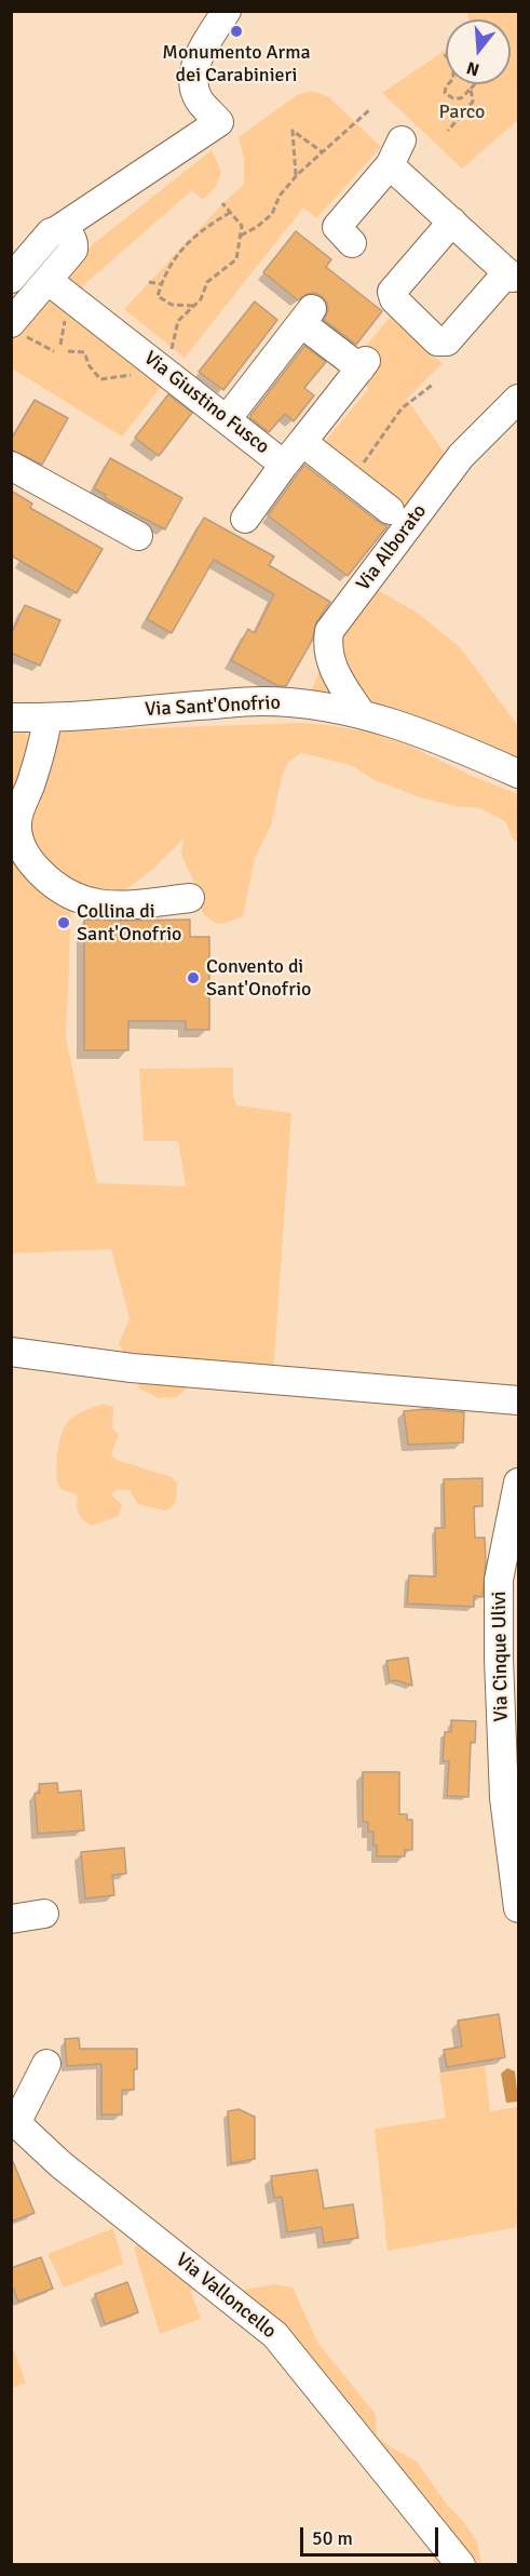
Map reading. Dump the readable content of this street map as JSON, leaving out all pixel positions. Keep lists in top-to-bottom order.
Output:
{
  "streets": {
    "street": [
      "Via Giustino Fusco",
      "Via Alborato",
      "Via Sant'Onofrio",
      "Via Cinque Ulivi",
      "Via Valloncello"
    ]
  },
  "crossings": [
    ["Via Alborato", "Via Sant'Onofrio"]
  ],
  "parks": ["Parco"],
  "places": ["Monumento Arma dei Carabinieri", "Collina di Sant'Onofrio", "Convento di Sant'Onofrio"],
  "scale_bar": "50 m",
  "north": "bottom"
}
